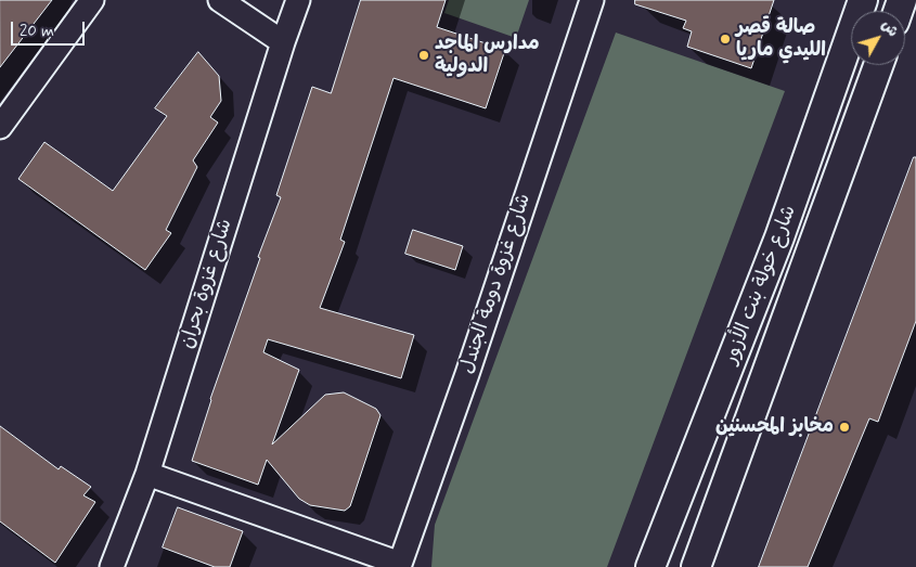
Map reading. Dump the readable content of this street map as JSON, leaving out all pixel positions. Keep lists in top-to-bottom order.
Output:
{
  "streets": {
    "street": ["شارع غزوة بحران", "شارع غزوة دومة الجندل", "شارع خولة بنت الأزور"]
  },
  "places": ["صالة قصر الليدي ماريا", "مدارس الماجد الدولية", "مخابز المحسنين"],
  "scale_bar": "20 m",
  "north": "top right"
}
